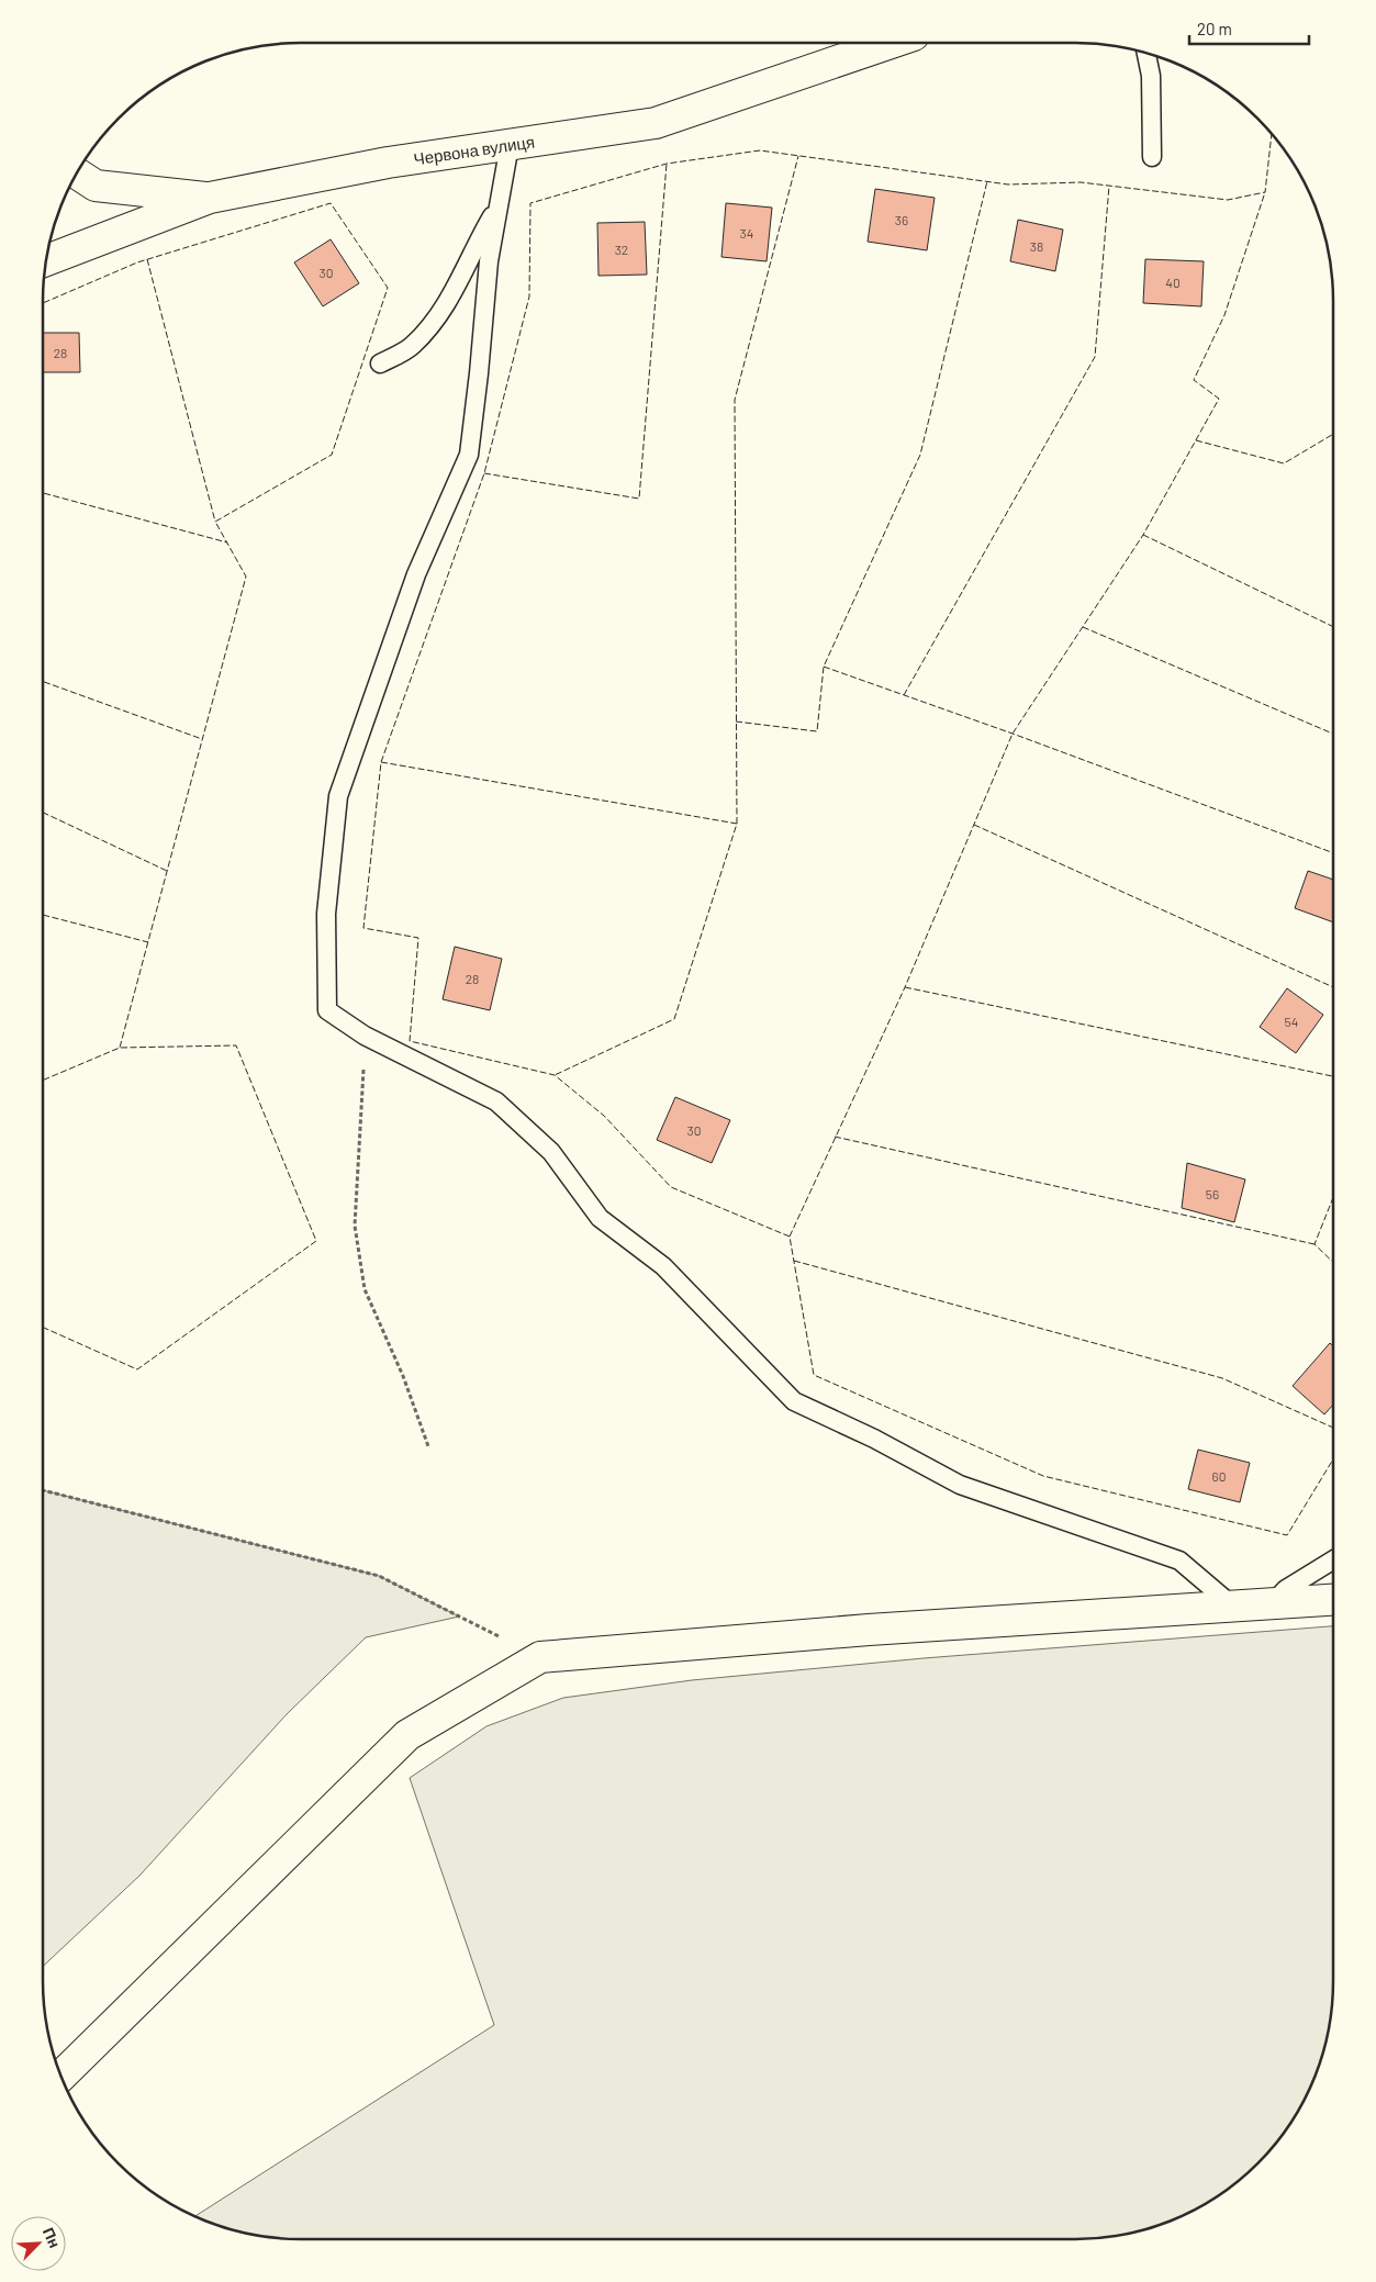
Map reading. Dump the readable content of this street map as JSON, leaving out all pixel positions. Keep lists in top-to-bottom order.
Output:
{
  "streets": {
    "street": ["Червона вулиця"]
  },
  "house_numbers": [
    "36",
    "34",
    "38",
    "32",
    "30",
    "40",
    "28",
    "28",
    "54",
    "30",
    "56",
    "60"
  ],
  "scale_bar": "20 m",
  "north": "top right"
}
